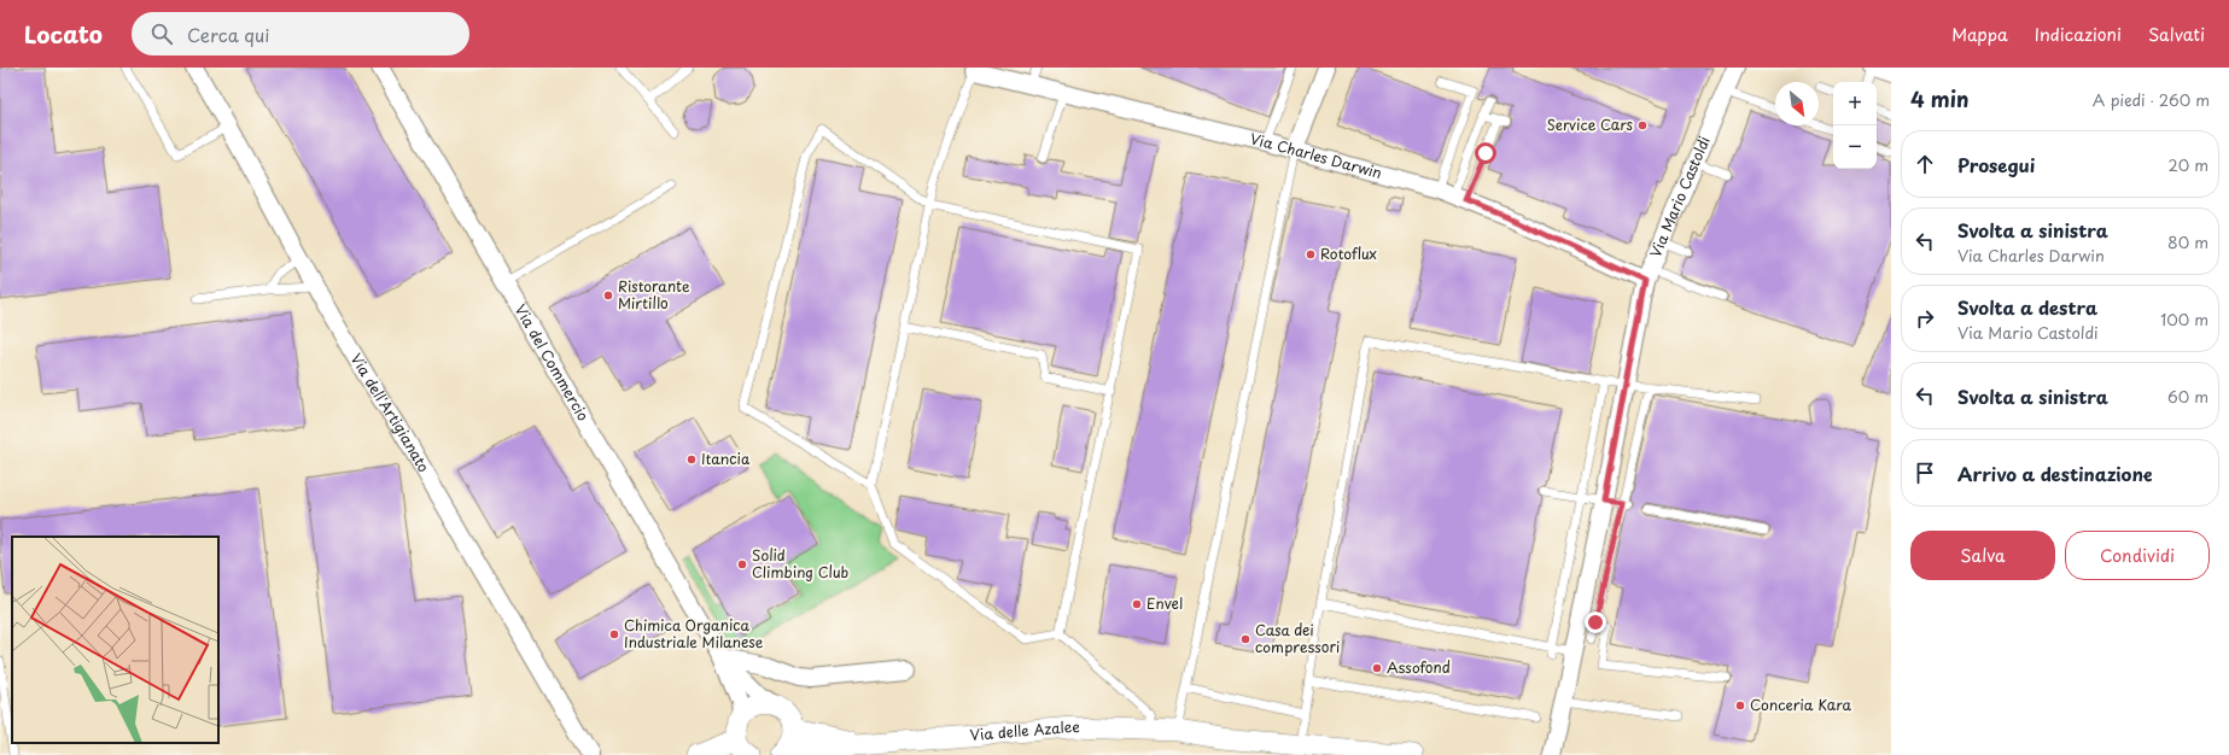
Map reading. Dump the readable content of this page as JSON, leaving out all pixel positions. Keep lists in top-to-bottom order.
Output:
{
  "streets": {
    "street": [
      "Via Charles Darwin",
      "Via Mario Castoldi",
      "Via del Commercio",
      "Via dell'Artigianato",
      "Via delle Azalee"
    ]
  },
  "crossings": [
    ["Via Charles Darwin", "Via Mario Castoldi"]
  ],
  "places": [
    "Service Cars",
    "Rotoflux",
    "Ristorante Mirtillo",
    "Itancia",
    "Solid Climbing Club",
    "Envel",
    "Chimica Organica Industriale Milanese",
    "Casa dei compressori",
    "Assofond",
    "Conceria Kara"
  ],
  "north": "bottom right",
  "page": {
    "header": "Locato",
    "search": "Cerca qui",
    "nav": ["Mappa", "Indicazioni", "Salvati"],
    "heading": ["4 min", "A piedi · 260 m"],
    "map_buttons": ["+", "−"],
    "list": [
      ["Prosegui", "20 m"],
      ["Svolta a sinistra", "Via Charles Darwin", "80 m"],
      ["Svolta a destra", "Via Mario Castoldi", "100 m"],
      ["Svolta a sinistra", "60 m"],
      "Arrivo a destinazione"
    ],
    "buttons": ["Salva", "Condividi"]
  }
}
